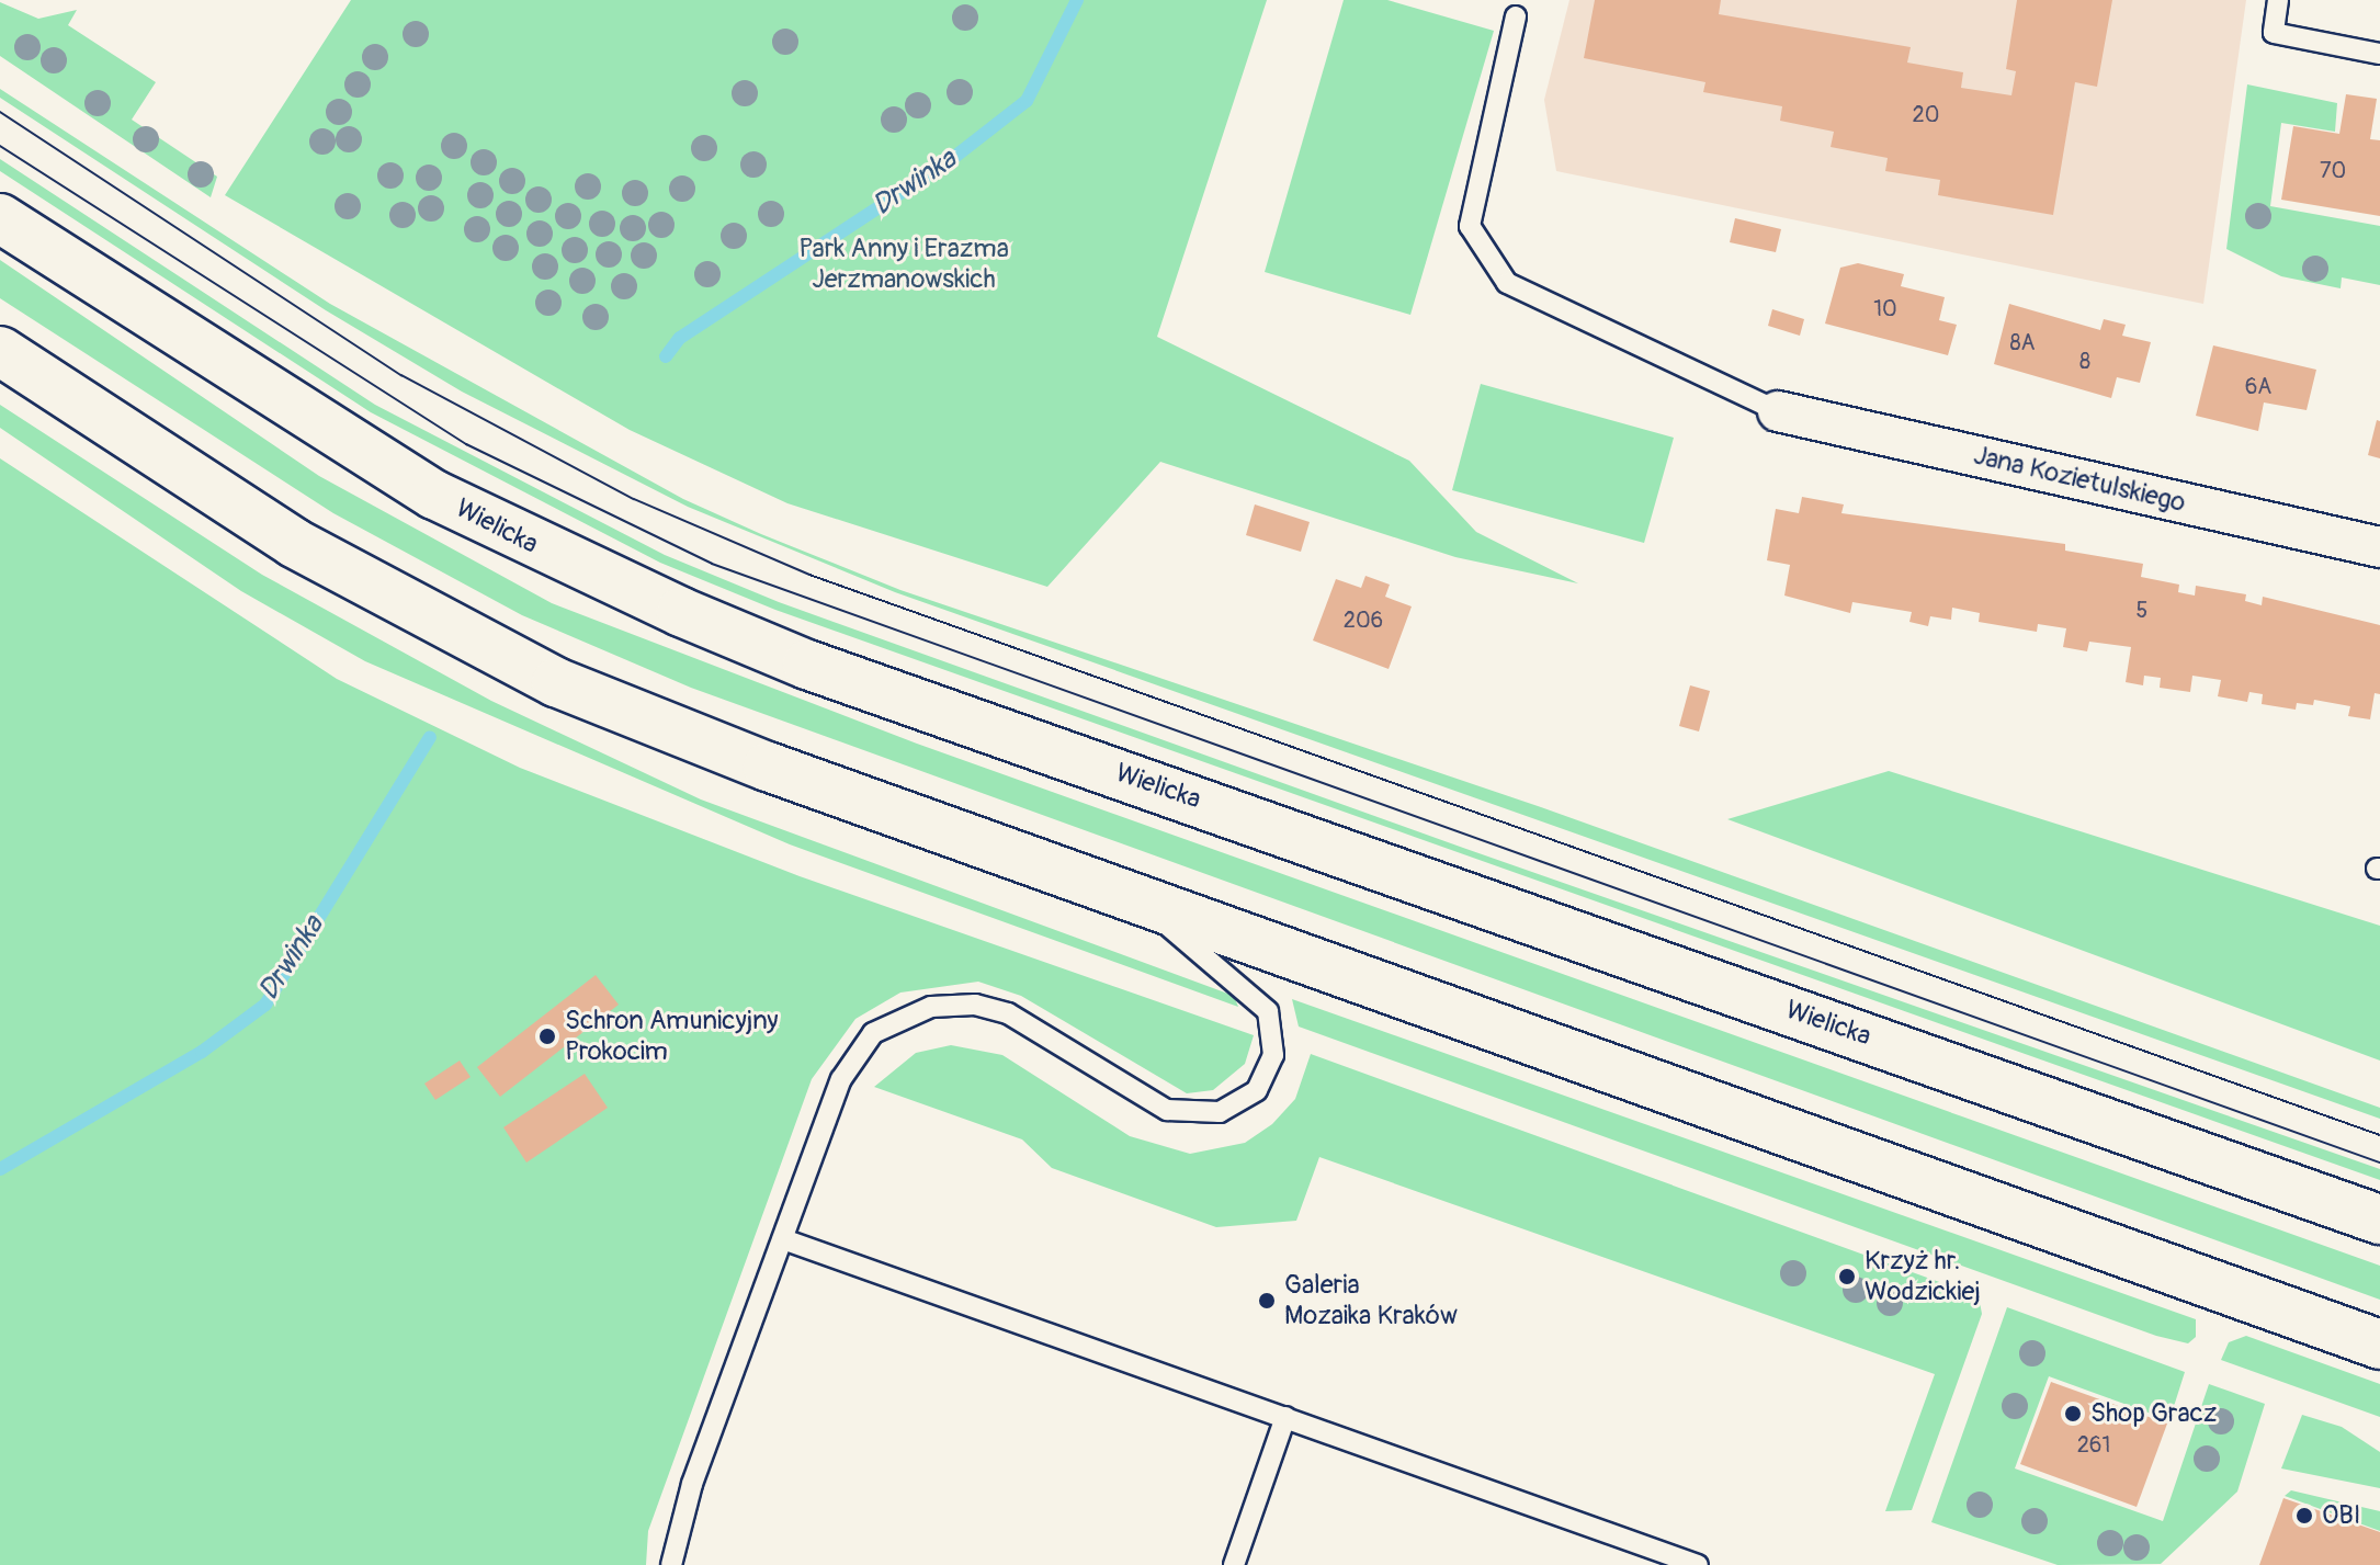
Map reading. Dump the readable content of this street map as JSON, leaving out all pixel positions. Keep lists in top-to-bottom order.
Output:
{
  "streets": {
    "main road": ["Wielicka"],
    "street": ["Jana Kozietulskiego"]
  },
  "water": ["Drwinka"],
  "parks": ["Park Anny i Erazma Jerzmanowskich"],
  "places": [
    "Schron Amunicyjny Prokocim",
    "Krzyż hr. Wodzickiej",
    "Galeria Mozaika Kraków",
    "Shop Gracz",
    "OBI"
  ],
  "house_numbers": [
    "20",
    "70",
    "10",
    "8A",
    "8",
    "6A",
    "5",
    "206",
    "261"
  ]
}
